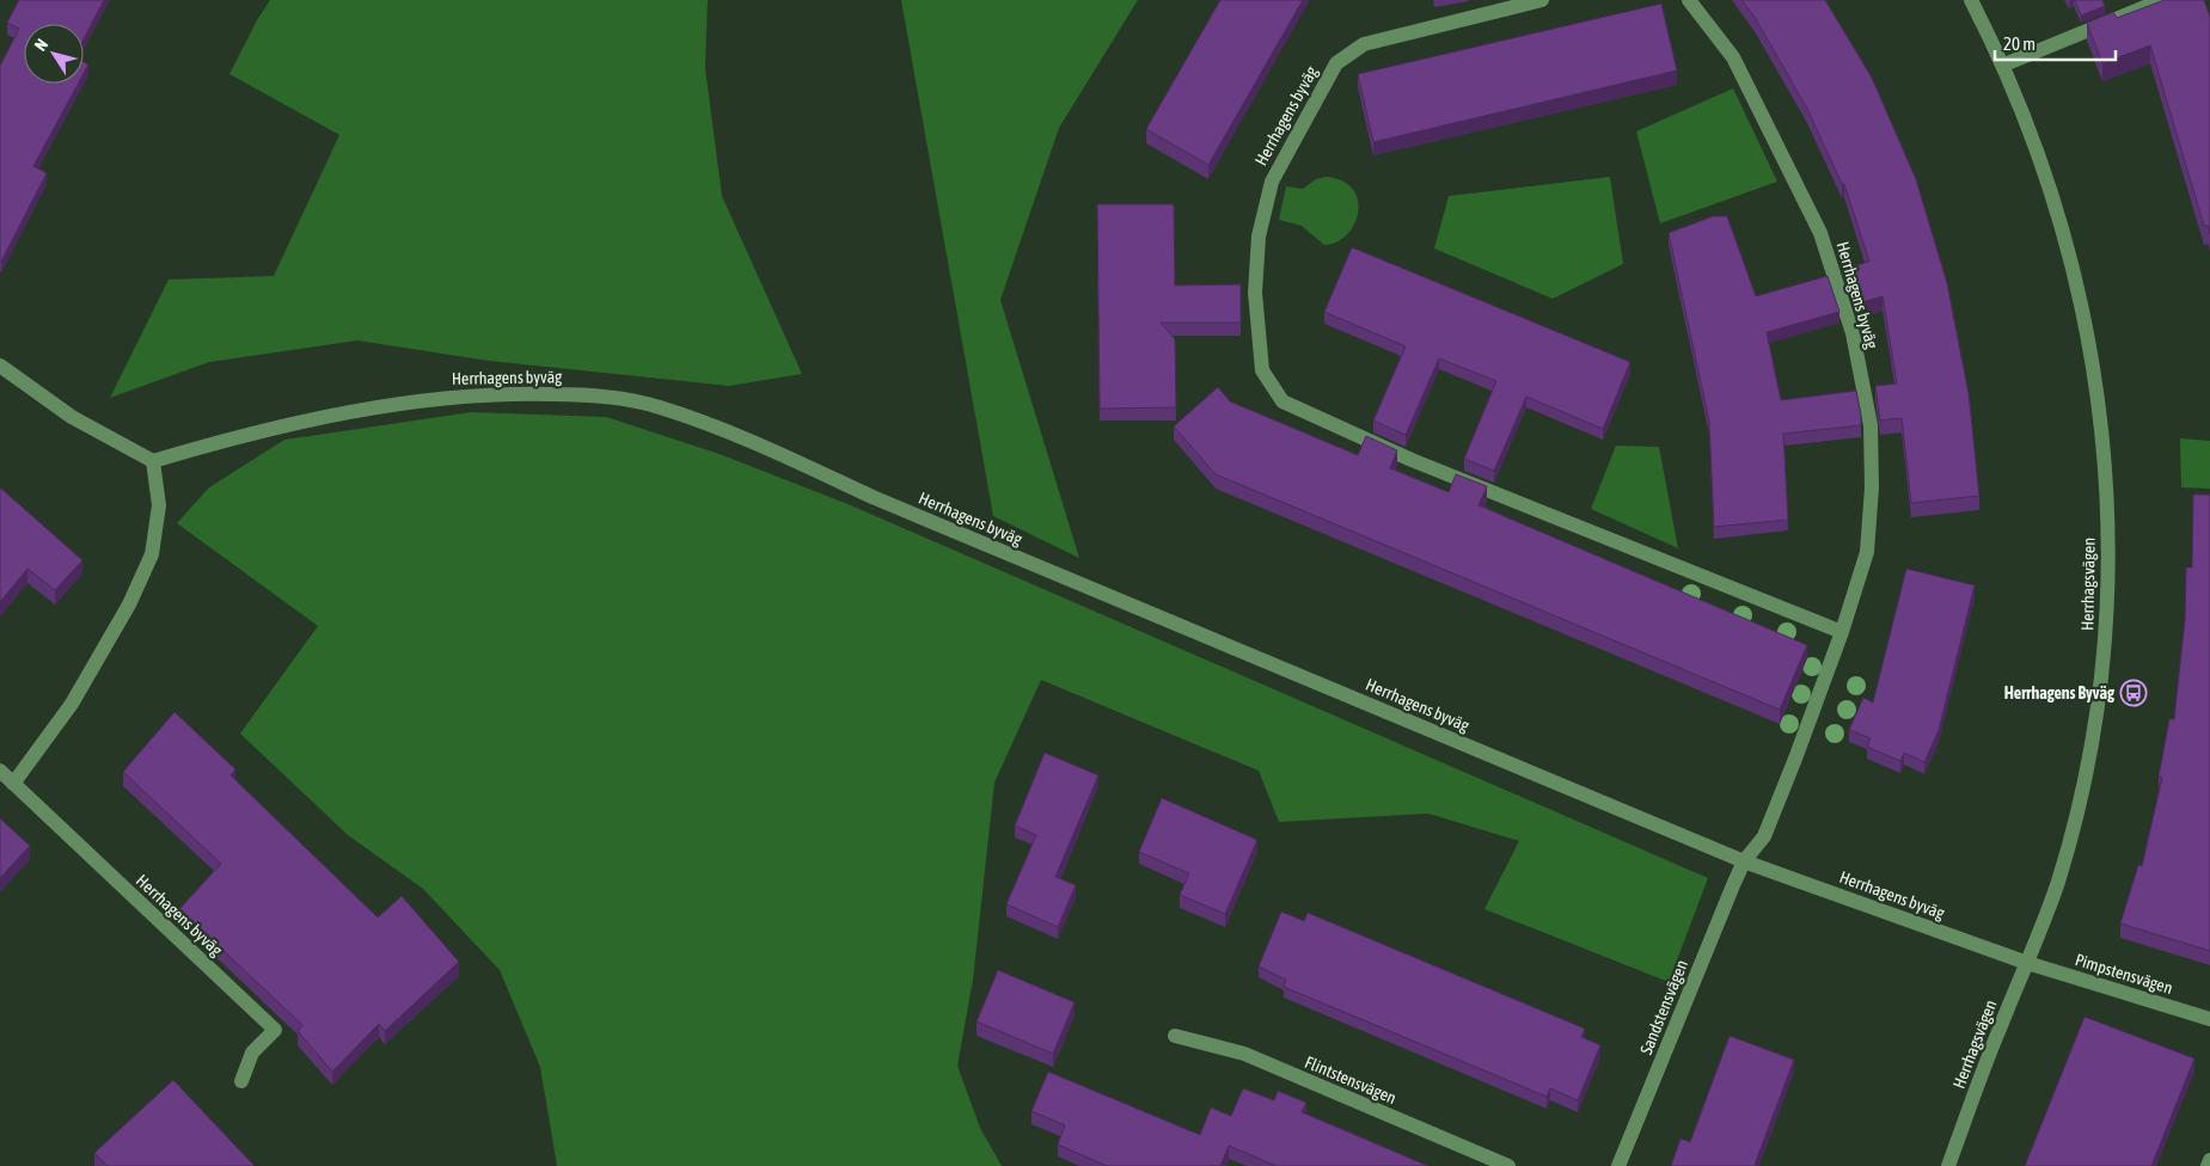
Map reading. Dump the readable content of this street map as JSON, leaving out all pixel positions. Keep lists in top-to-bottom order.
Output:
{
  "streets": {
    "street": [
      "Herrhagens byväg",
      "Herrhagsvägen",
      "Pimpstensvägen",
      "Sandstensvägen",
      "Flintstensvägen"
    ]
  },
  "crossings": [
    ["Herrhagens byväg", "Herrhagsvägen"],
    ["Herrhagens byväg", "Pimpstensvägen"],
    ["Herrhagens byväg", "Sandstensvägen"],
    ["Herrhagsvägen", "Pimpstensvägen"]
  ],
  "places": {
    "bus stop": ["Herrhagens Byväg"]
  },
  "scale_bar": "20 m",
  "north": "top left"
}
